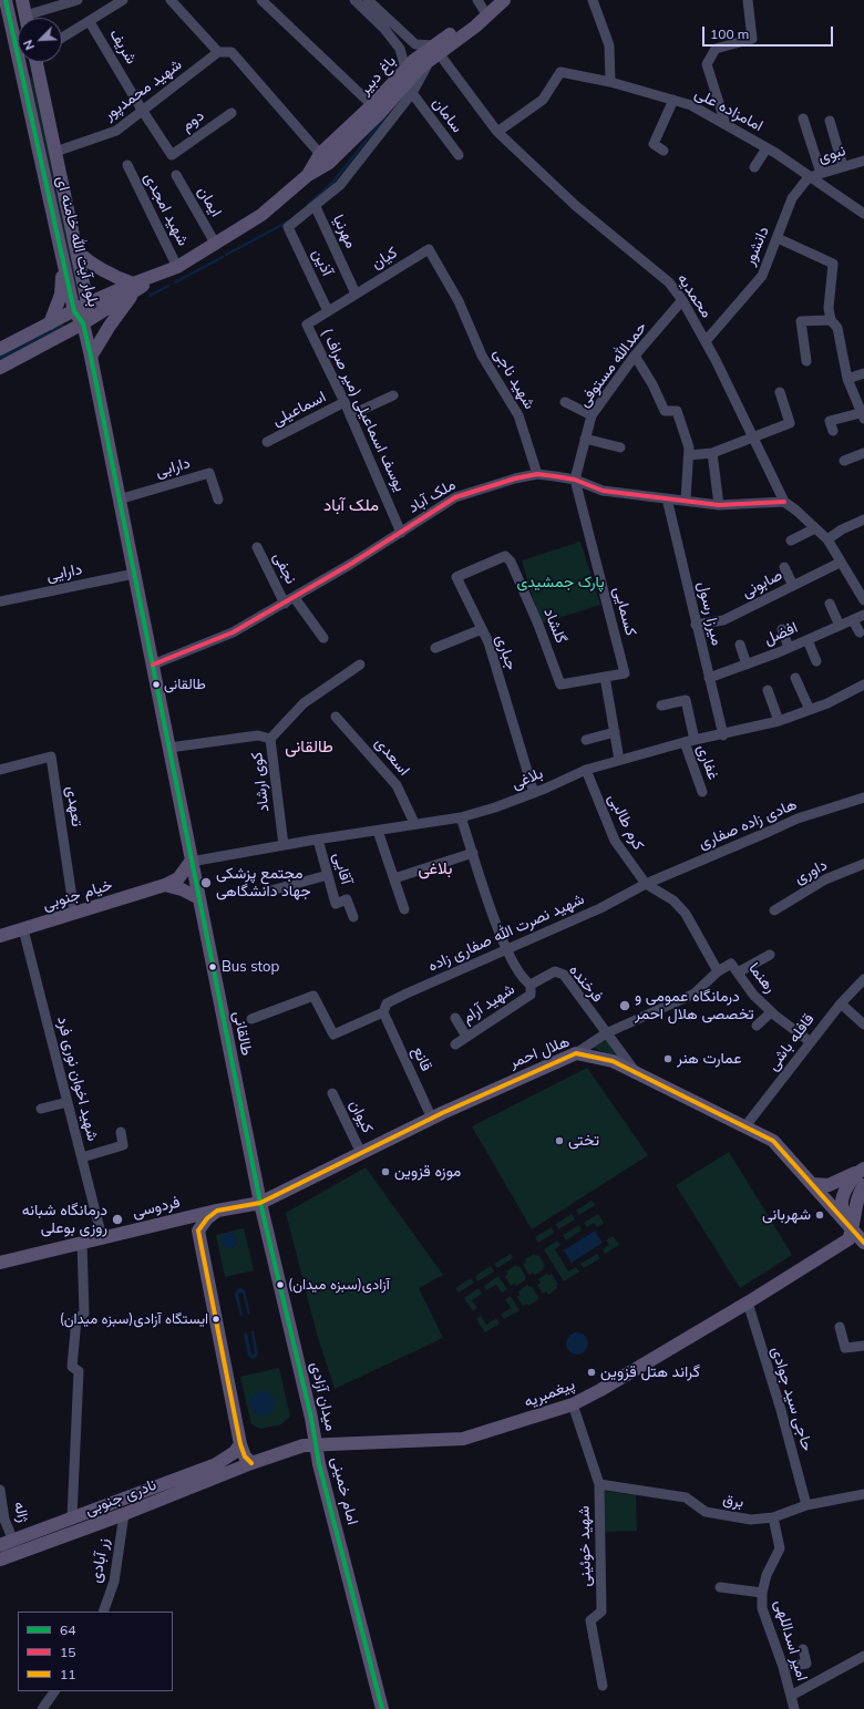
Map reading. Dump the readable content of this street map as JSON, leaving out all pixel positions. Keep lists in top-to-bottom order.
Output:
{
  "streets": {
    "main road": [
      "باغ دبیر",
      "بلوار آیت الله خامنه ای",
      "خیام جنوبی",
      "طالقانی",
      "هلال احمر",
      "فردوسی",
      "پیغمبریه",
      "میدان آزادی",
      "امام خمینی",
      "نادری جنوبی"
    ],
    "street": [
      "شریف",
      "شهید محمدپور",
      "امامزاده علی",
      "سامان",
      "دوم",
      "نبوی",
      "ایمان",
      "شهید امجدی",
      "مهرنیا",
      "دانشور",
      "کیان",
      "آذین",
      "محمدیه",
      "حمدالله مستوفی",
      "شهید ناجی",
      "اسماعیلی",
      "یوسف اسماعیلی (میر صراف )",
      "دارابی",
      "ملک آباد",
      "نجفی",
      "دارایی",
      "صابونی",
      "کسمایی",
      "میرزا رسول",
      "گلشاد",
      "افضل",
      "جباری",
      "اسعدی",
      "غفاری",
      "بلاغی",
      "کوی ارشاد",
      "تعهدی",
      "کرم طالبی",
      "هادی زاده صفاری",
      "آقایی",
      "داوری",
      "شهید نصرت الله صفاری زاده",
      "رهنما",
      "فرخنده",
      "شهید آرام",
      "قافله باشی",
      "قانع",
      "شهید اخوان نوری فرد",
      "کیوان",
      "حاجی سید جوادی",
      "برق",
      "ژاله",
      "شهید خوئینی",
      "زر آبادی",
      "امیر اسداللهی"
    ]
  },
  "crossings": [
    ["شریف", "شهید محمدپور"],
    ["شریف", "دوم"],
    ["باغ دبیر", "ایمان"],
    ["باغ دبیر", "شهید امجدی"],
    ["باغ دبیر", "محمدیه"],
    ["شهید محمدپور", "بلوار آیت الله خامنه ای"],
    ["امامزاده علی", "نبوی"],
    ["امامزاده علی", "دانشور"],
    ["امامزاده علی", "محمدیه"],
    ["نبوی", "دانشور"],
    ["مهرنیا", "کیان"],
    ["مهرنیا", "آذین"],
    ["بلوار آیت الله خامنه ای", "طالقانی"],
    ["دانشور", "محمدیه"],
    ["کیان", "آذین"],
    ["کیان", "شهید ناجی"],
    ["کیان", "یوسف اسماعیلی (میر صراف )"],
    ["محمدیه", "حمدالله مستوفی"],
    ["محمدیه", "ملک آباد"],
    ["محمدیه", "صابونی"],
    ["حمدالله مستوفی", "ملک آباد"],
    ["حمدالله مستوفی", "کسمایی"],
    ["شهید ناجی", "ملک آباد"],
    ["اسماعیلی", "یوسف اسماعیلی (میر صراف )"],
    ["یوسف اسماعیلی (میر صراف )", "ملک آباد"],
    ["دارابی", "طالقانی"],
    ["ملک آباد", "نجفی"],
    ["ملک آباد", "کسمایی"],
    ["ملک آباد", "میرزا رسول"],
    ["ملک آباد", "طالقانی"],
    ["دارایی", "طالقانی"],
    ["صابونی", "میرزا رسول"],
    ["کسمایی", "گلشاد"],
    ["میرزا رسول", "افضل"],
    ["میرزا رسول", "بلاغی"],
    ["گلشاد", "جباری"],
    ["جباری", "بلاغی"],
    ["اسعدی", "بلاغی"],
    ["غفاری", "بلاغی"],
    ["بلاغی", "کوی ارشاد"],
    ["بلاغی", "کرم طالبی"],
    ["بلاغی", "آقایی"],
    ["بلاغی", "خیام جنوبی"],
    ["بلاغی", "طالقانی"],
    ["کوی ارشاد", "طالقانی"],
    ["تعهدی", "خیام جنوبی"],
    ["کرم طالبی", "هادی زاده صفاری"],
    ["کرم طالبی", "شهید نصرت الله صفاری زاده"],
    ["هادی زاده صفاری", "شهید نصرت الله صفاری زاده"],
    ["خیام جنوبی", "طالقانی"],
    ["خیام جنوبی", "شهید اخوان نوری فرد"],
    ["شهید نصرت الله صفاری زاده", "قانع"],
    ["رهنما", "قافله باشی"],
    ["فرخنده", "شهید آرام"],
    ["فرخنده", "هلال احمر"],
    ["طالقانی", "هلال احمر"],
    ["طالقانی", "میدان آزادی"],
    ["قافله باشی", "هلال احمر"],
    ["هلال احمر", "قانع"],
    ["هلال احمر", "کیوان"],
    ["هلال احمر", "میدان آزادی"],
    ["شهید اخوان نوری فرد", "فردوسی"],
    ["پیغمبریه", "میدان آزادی"],
    ["پیغمبریه", "حاجی سید جوادی"],
    ["پیغمبریه", "امام خمینی"],
    ["پیغمبریه", "شهید خوئینی"],
    ["میدان آزادی", "امام خمینی"],
    ["میدان آزادی", "نادری جنوبی"],
    ["حاجی سید جوادی", "برق"],
    ["نادری جنوبی", "ژاله"],
    ["نادری جنوبی", "زر آبادی"],
    ["برق", "شهید خوئینی"],
    ["برق", "امیر اسداللهی"]
  ],
  "districts": ["ملک آباد", "طالقانی", "بلاغی"],
  "parks": ["پارک جمشیدی"],
  "places": [
    "طالقانی",
    "مجتمع پزشکی جهاد دانشگاهی",
    "Bus stop",
    "درمانگاه عمومی و تخصصی هلال احمر",
    "عمارت هنر",
    "تختی",
    "موزه قزوین",
    "شهربانی",
    "درمانگاه شبانه روزی بوعلی",
    "آزادی(سبزه میدان)",
    "ایستگاه آزادی(سبزه میدان)",
    "گراند هتل قزوین"
  ],
  "lines": ["transit line 64", "transit line 15", "transit line 11"],
  "legend": ["64", "15", "11"],
  "scale_bar": "100 m",
  "north": "bottom left"
}
